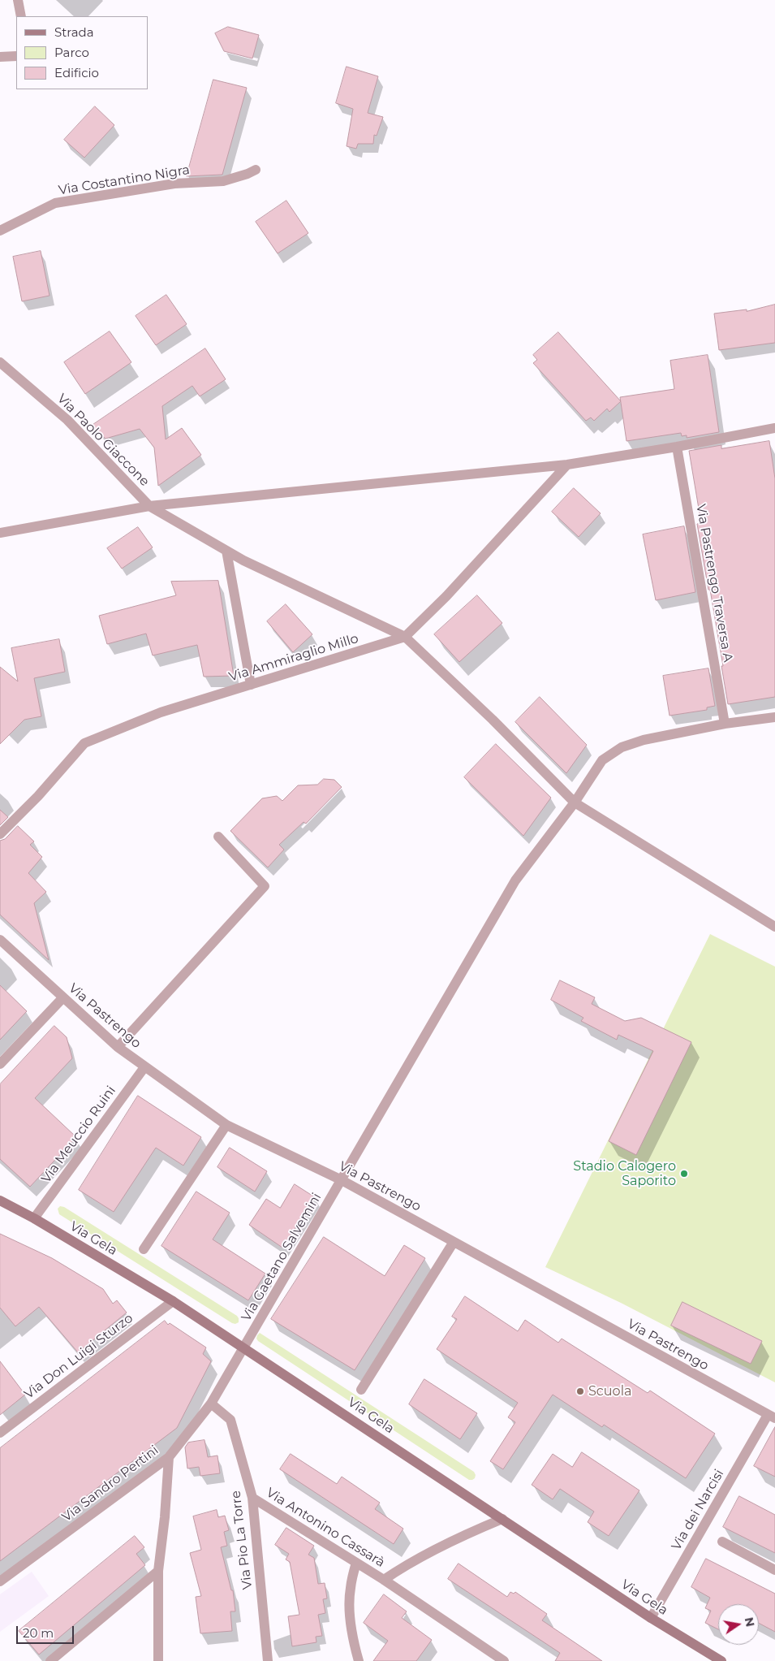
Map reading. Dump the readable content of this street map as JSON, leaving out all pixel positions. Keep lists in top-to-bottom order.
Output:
{
  "streets": {
    "main road": ["Via Gela"],
    "street": [
      "Via Costantino Nigra",
      "Via Paolo Giaccone",
      "Via Pastrengo Traversa A",
      "Via Ammiraglio Millo",
      "Via Pastrengo",
      "Via Meuccio Ruini",
      "Via Gaetano Salvemini",
      "Via Don Luigi Sturzo",
      "Via Sandro Pertini",
      "Via dei Narcisi",
      "Via Antonino Cassarà",
      "Via Pio La Torre"
    ]
  },
  "crossings": [
    ["Via Paolo Giaccone", "Via Ammiraglio Millo"],
    ["Via Paolo Giaccone", "Via Gaetano Salvemini"],
    ["Via Pastrengo Traversa A", "Via Gaetano Salvemini"],
    ["Via Pastrengo", "Via Meuccio Ruini"],
    ["Via Pastrengo", "Via Gaetano Salvemini"],
    ["Via Pastrengo", "Via dei Narcisi"],
    ["Via Meuccio Ruini", "Via Gela"],
    ["Via Gela", "Via Gaetano Salvemini"],
    ["Via Gela", "Via Don Luigi Sturzo"],
    ["Via Gela", "Via Sandro Pertini"],
    ["Via Gela", "Via dei Narcisi"],
    ["Via Gela", "Via Antonino Cassarà"],
    ["Via Gaetano Salvemini", "Via Sandro Pertini"],
    ["Via Sandro Pertini", "Via Pio La Torre"],
    ["Via Antonino Cassarà", "Via Pio La Torre"]
  ],
  "places": ["Stadio Calogero Saporito", "Scuola"],
  "legend": ["Strada", "Parco", "Edificio"],
  "scale_bar": "20 m",
  "north": "right"
}
